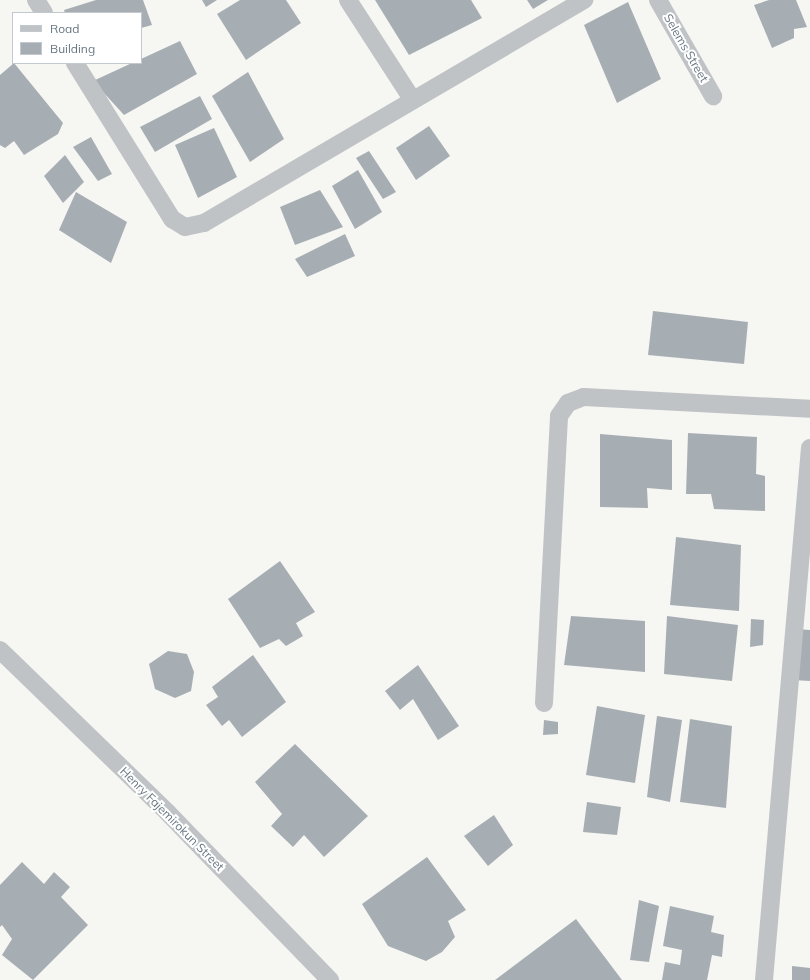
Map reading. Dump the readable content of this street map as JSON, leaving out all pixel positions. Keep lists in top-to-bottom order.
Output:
{
  "streets": {
    "street": ["Selems Street", "Henry Fajemirokun Street"]
  },
  "legend": ["Road", "Building"]
}
